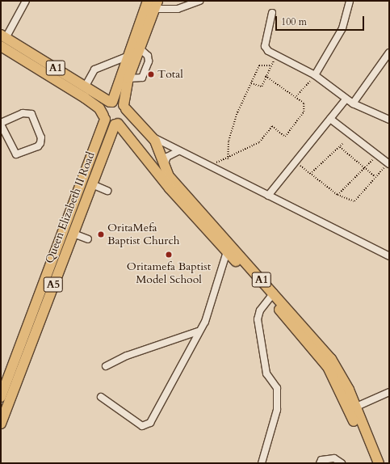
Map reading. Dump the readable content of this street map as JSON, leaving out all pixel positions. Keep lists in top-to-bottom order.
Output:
{
  "streets": {
    "highway": ["A1", "Queen Elizabeth II Road", "A5"]
  },
  "crossings": [
    ["A1", "A5"],
    ["Queen Elizabeth II Road", "A5"]
  ],
  "places": ["Total", "OritaMefa Baptist Church", "Oritamefa Baptist Model School"],
  "scale_bar": "100 m"
}
